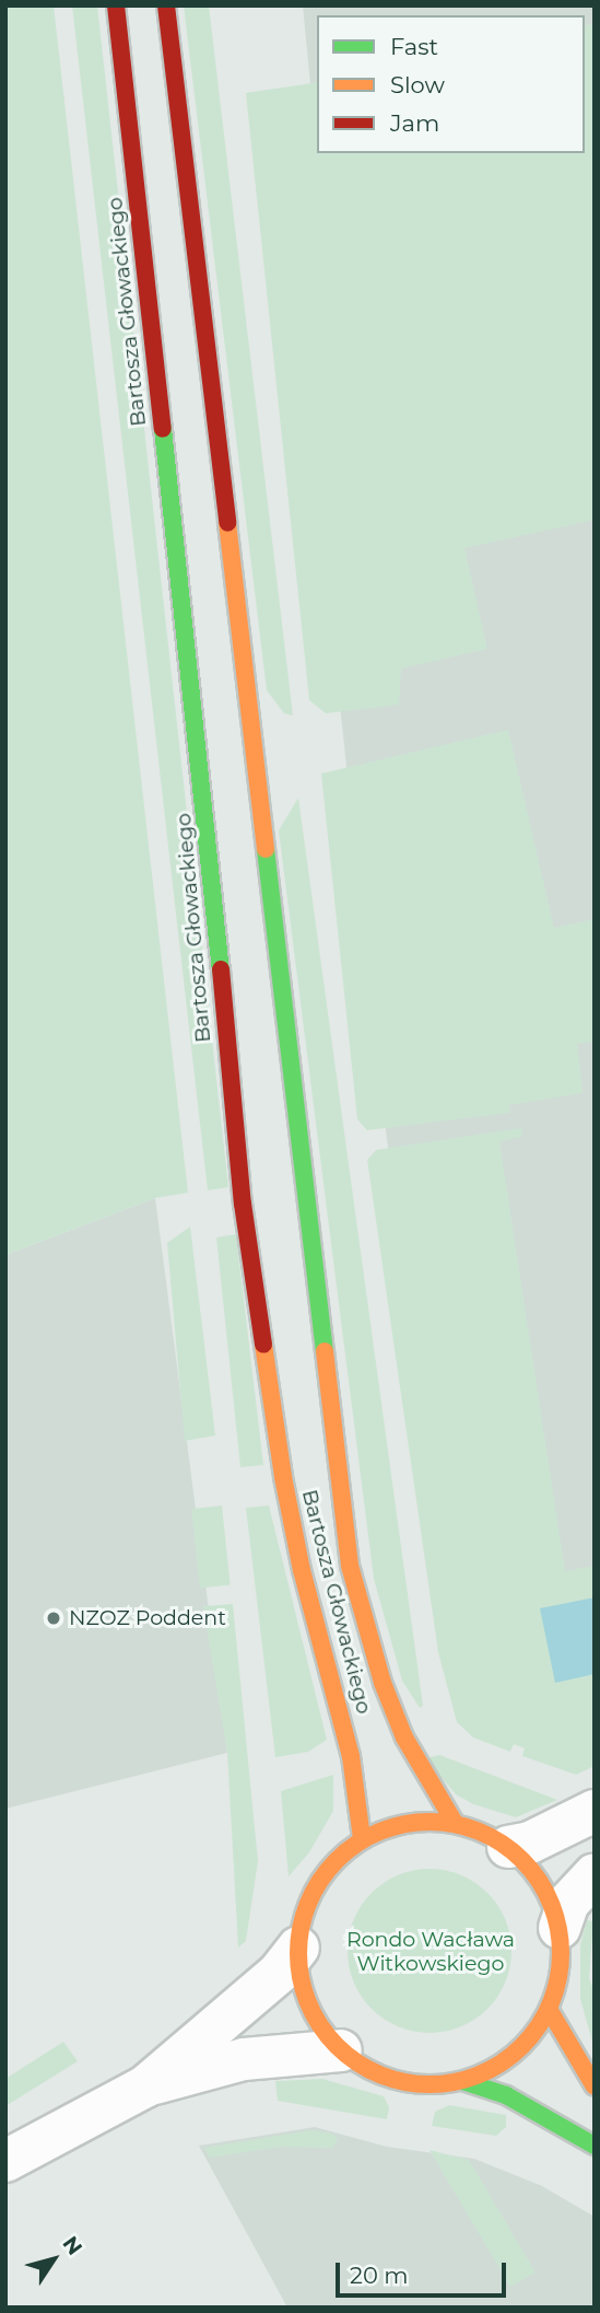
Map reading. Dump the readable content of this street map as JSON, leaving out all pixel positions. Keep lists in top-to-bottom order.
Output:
{
  "streets": {
    "street": ["Bartosza Głowackiego"]
  },
  "parks": ["Rondo Wacława Witkowskiego"],
  "places": ["NZOZ Poddent"],
  "legend": ["Fast", "Slow", "Jam"],
  "scale_bar": "20 m",
  "north": "top right"
}
